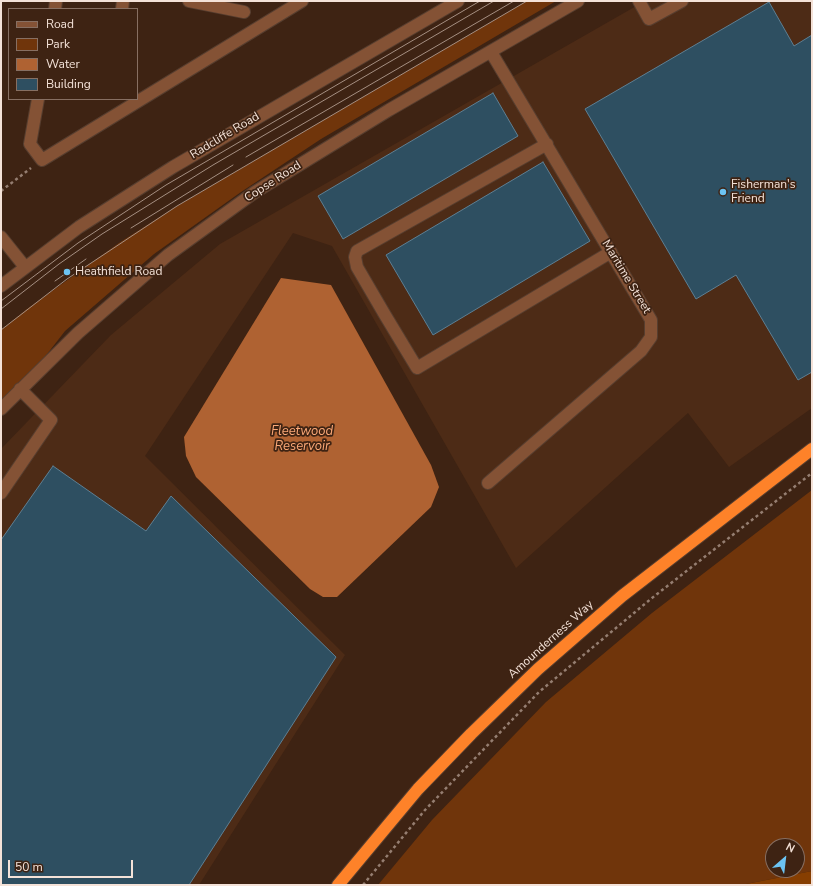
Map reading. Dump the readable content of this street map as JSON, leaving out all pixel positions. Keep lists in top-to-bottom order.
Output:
{
  "streets": {
    "highway": ["Amounderness Way"],
    "street": ["Radcliffe Road", "Copse Road", "Maritime Street"]
  },
  "crossings": [
    ["Copse Road", "Maritime Street"]
  ],
  "water": ["Fleetwood Reservoir"],
  "places": ["Fisherman's Friend", "Heathfield Road"],
  "legend": [
    "Road",
    "Park",
    "Water",
    "Building"
  ],
  "scale_bar": "50 m",
  "north": "top right"
}
